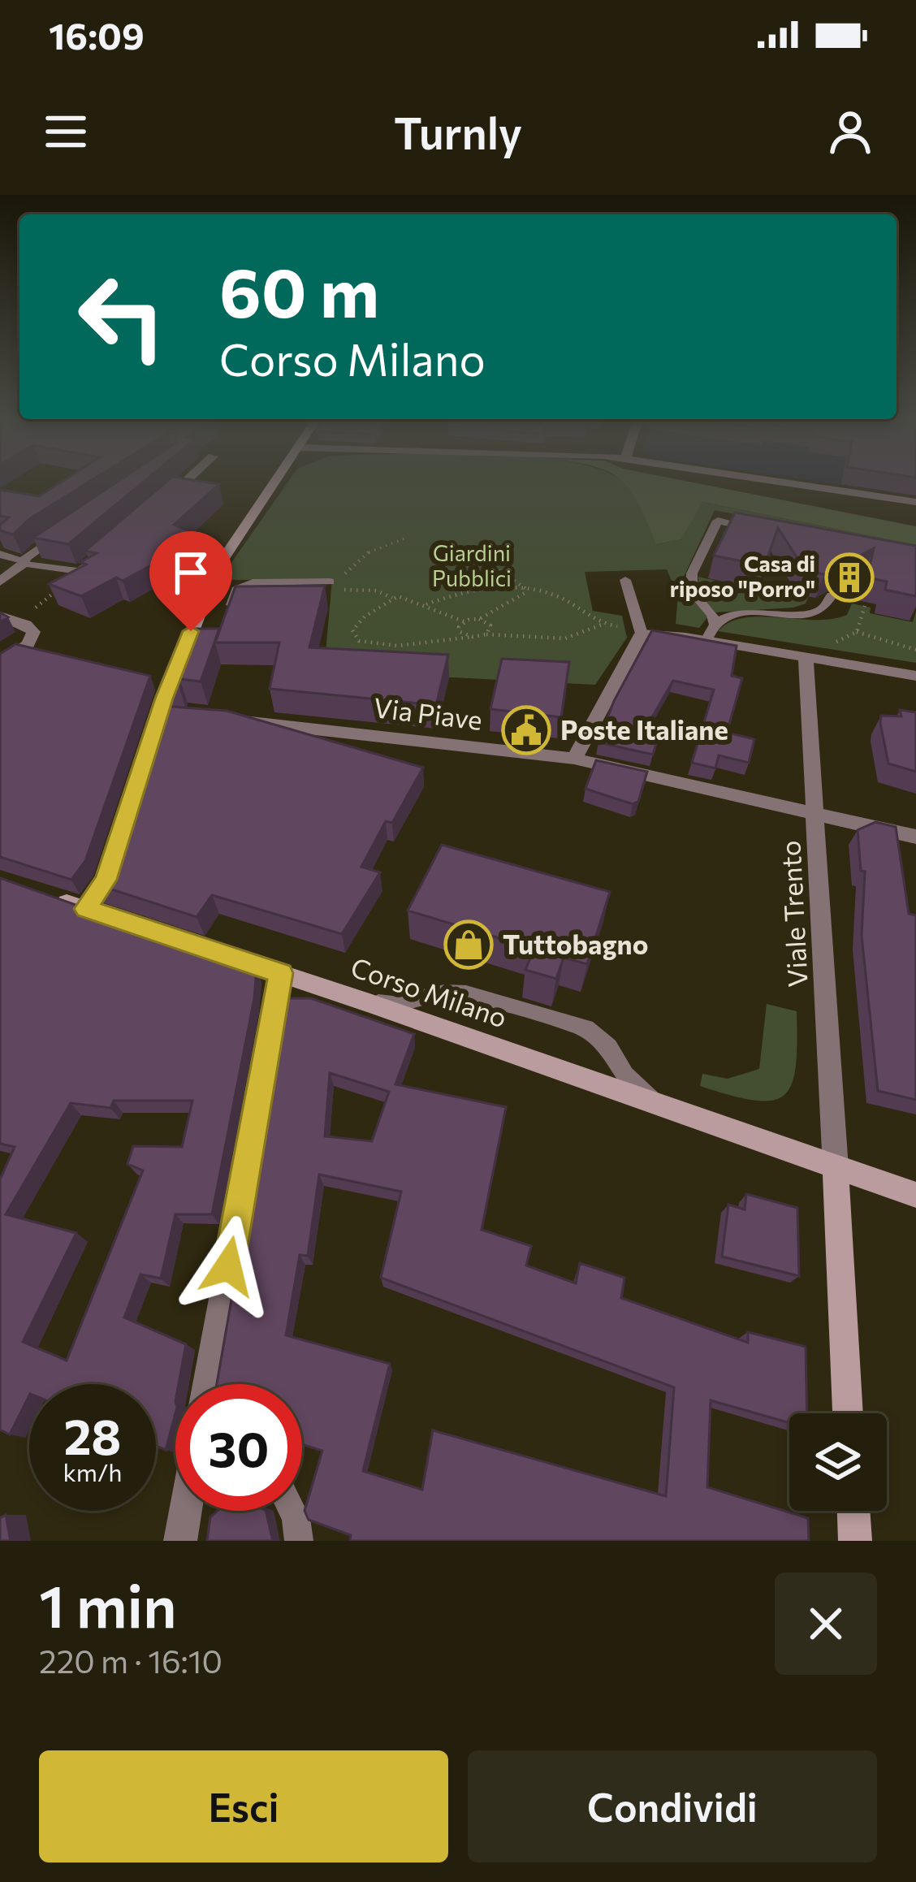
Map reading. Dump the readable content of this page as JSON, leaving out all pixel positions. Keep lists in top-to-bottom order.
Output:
{
  "streets": {
    "street": ["Via Piave", "Viale Trento", "Corso Milano"]
  },
  "crossings": [
    ["Via Piave", "Viale Trento"],
    ["Viale Trento", "Corso Milano"]
  ],
  "parks": ["Giardini Pubblici"],
  "places": {
    "building": ["Casa di riposo \"Porro\""],
    "public building": ["Poste Italiane"],
    "shop": ["Tuttobagno"]
  },
  "page": {
    "status": "16:09",
    "header": "Turnly",
    "turn": ["60 m", "Corso Milano"],
    "speed": "28 km/h",
    "limit": "30",
    "heading": ["1 min", "220 m · 16:10"],
    "buttons": ["Esci", "Condividi"]
  }
}
